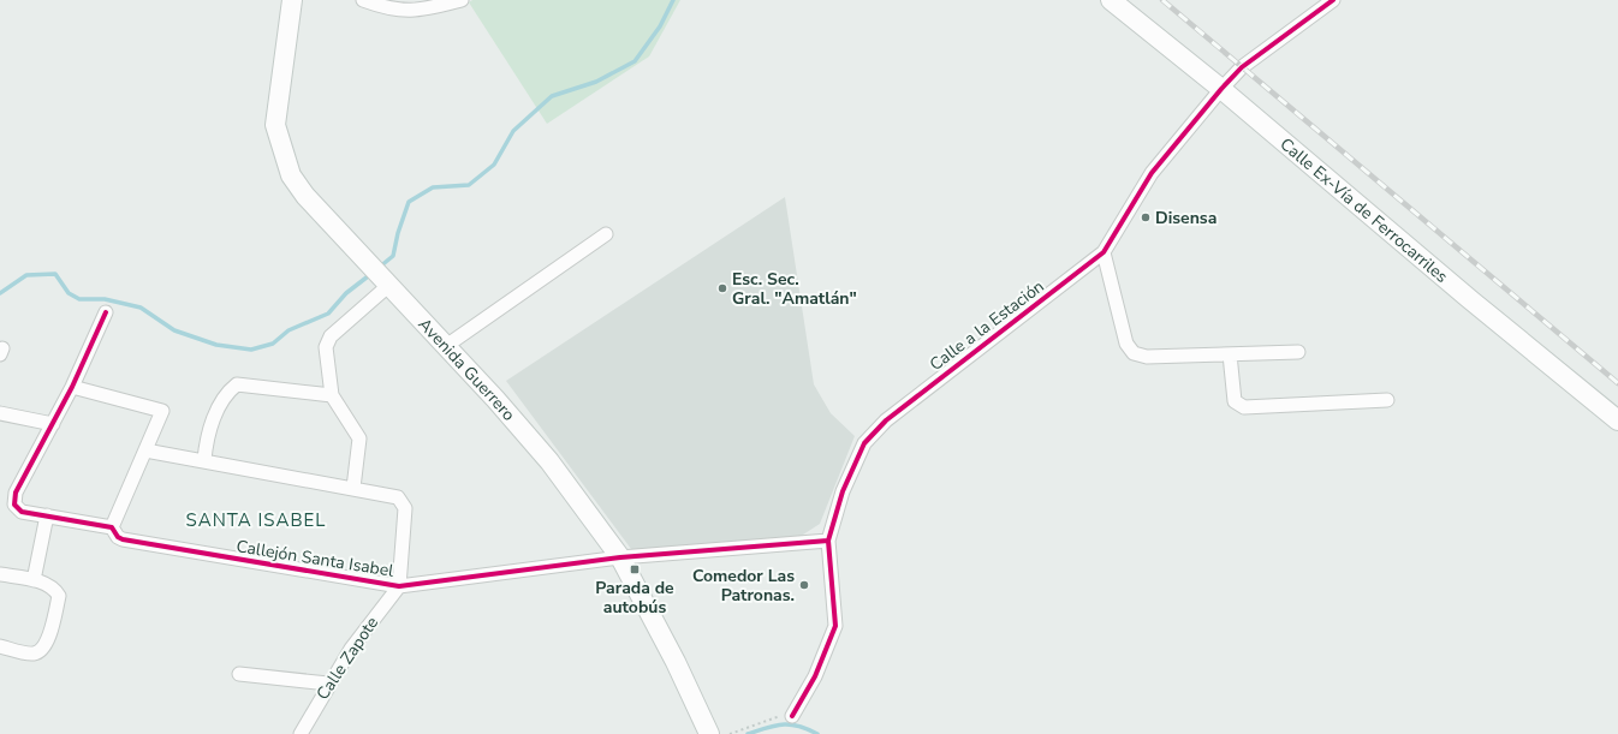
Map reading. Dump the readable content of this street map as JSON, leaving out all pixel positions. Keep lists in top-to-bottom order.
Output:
{
  "streets": {
    "main road": ["Calle Ex-Vía de Ferrocarriles", "Avenida Guerrero"],
    "street": ["Calle a la Estación", "Callejón Santa Isabel", "Calle Zapote"]
  },
  "crossings": [
    ["Calle Ex-Vía de Ferrocarriles", "Calle a la Estación"],
    ["Avenida Guerrero", "Callejón Santa Isabel"],
    ["Callejón Santa Isabel", "Calle Zapote"]
  ],
  "districts": ["SANTA ISABEL"],
  "places": {
    "other": ["Disensa", "Esc. Sec. Gral. \"Amatlán\"", "Comedor Las Patronas."],
    "transit": ["Parada de autobús"]
  }
}
